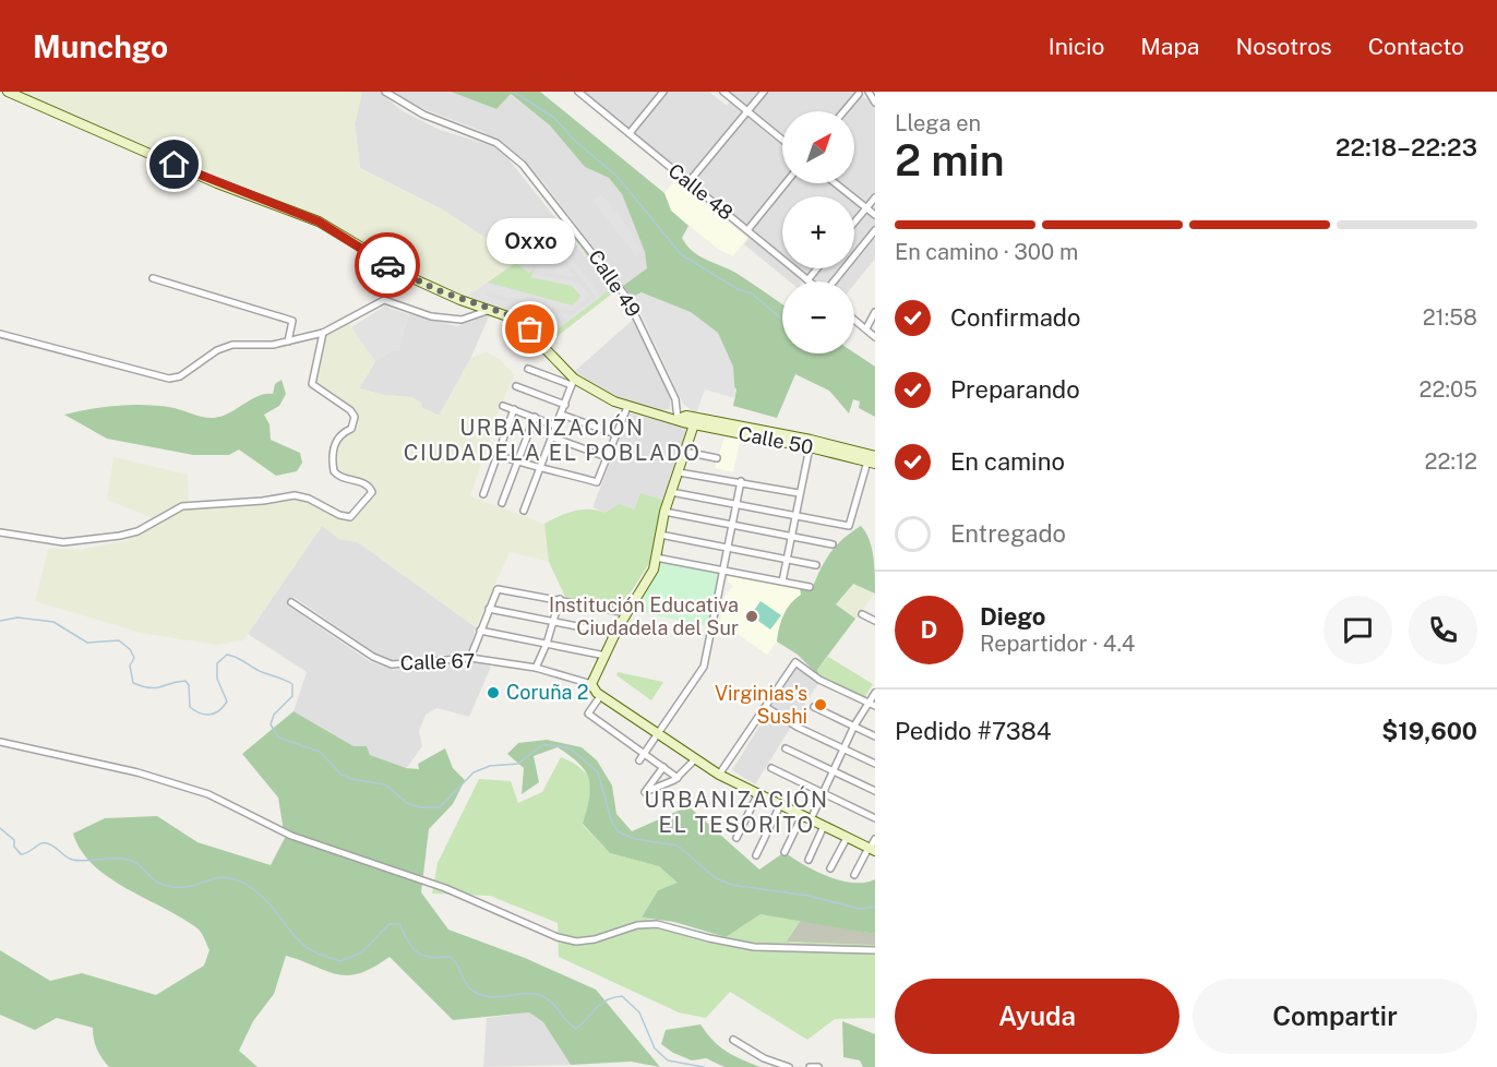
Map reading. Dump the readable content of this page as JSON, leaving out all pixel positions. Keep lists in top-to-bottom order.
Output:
{
  "streets": {
    "main road": ["Calle 50"],
    "street": ["Calle 48", "Calle 49", "Calle 67"]
  },
  "crossings": [
    ["Calle 49", "Calle 50"]
  ],
  "districts": ["URBANIZACIÓN CIUDADELA EL POBLADO", "URBANIZACIÓN EL TESORITO"],
  "places": [
    "Oxxo",
    "Institución Educativa Ciudadela del Sur",
    "Coruña 2",
    "Virginias's Sushi"
  ],
  "north": "top right",
  "page": {
    "header": "Munchgo",
    "nav": [
      "Inicio",
      "Mapa",
      "Nosotros",
      "Contacto"
    ],
    "heading": ["2 min", "Llega en", "22:18–22:23"],
    "panel": [
      "Diego",
      "Repartidor · 4.4",
      "Pedido #7384",
      "$19,600"
    ],
    "map_buttons": ["+", "−"],
    "bar": "En camino · 300 m",
    "bubble": "Oxxo",
    "list": [
      ["Confirmado", "21:58"],
      ["Preparando", "22:05"],
      ["En camino", "22:12"],
      "Entregado"
    ],
    "round": "D",
    "buttons": ["Ayuda", "Compartir"]
  }
}
